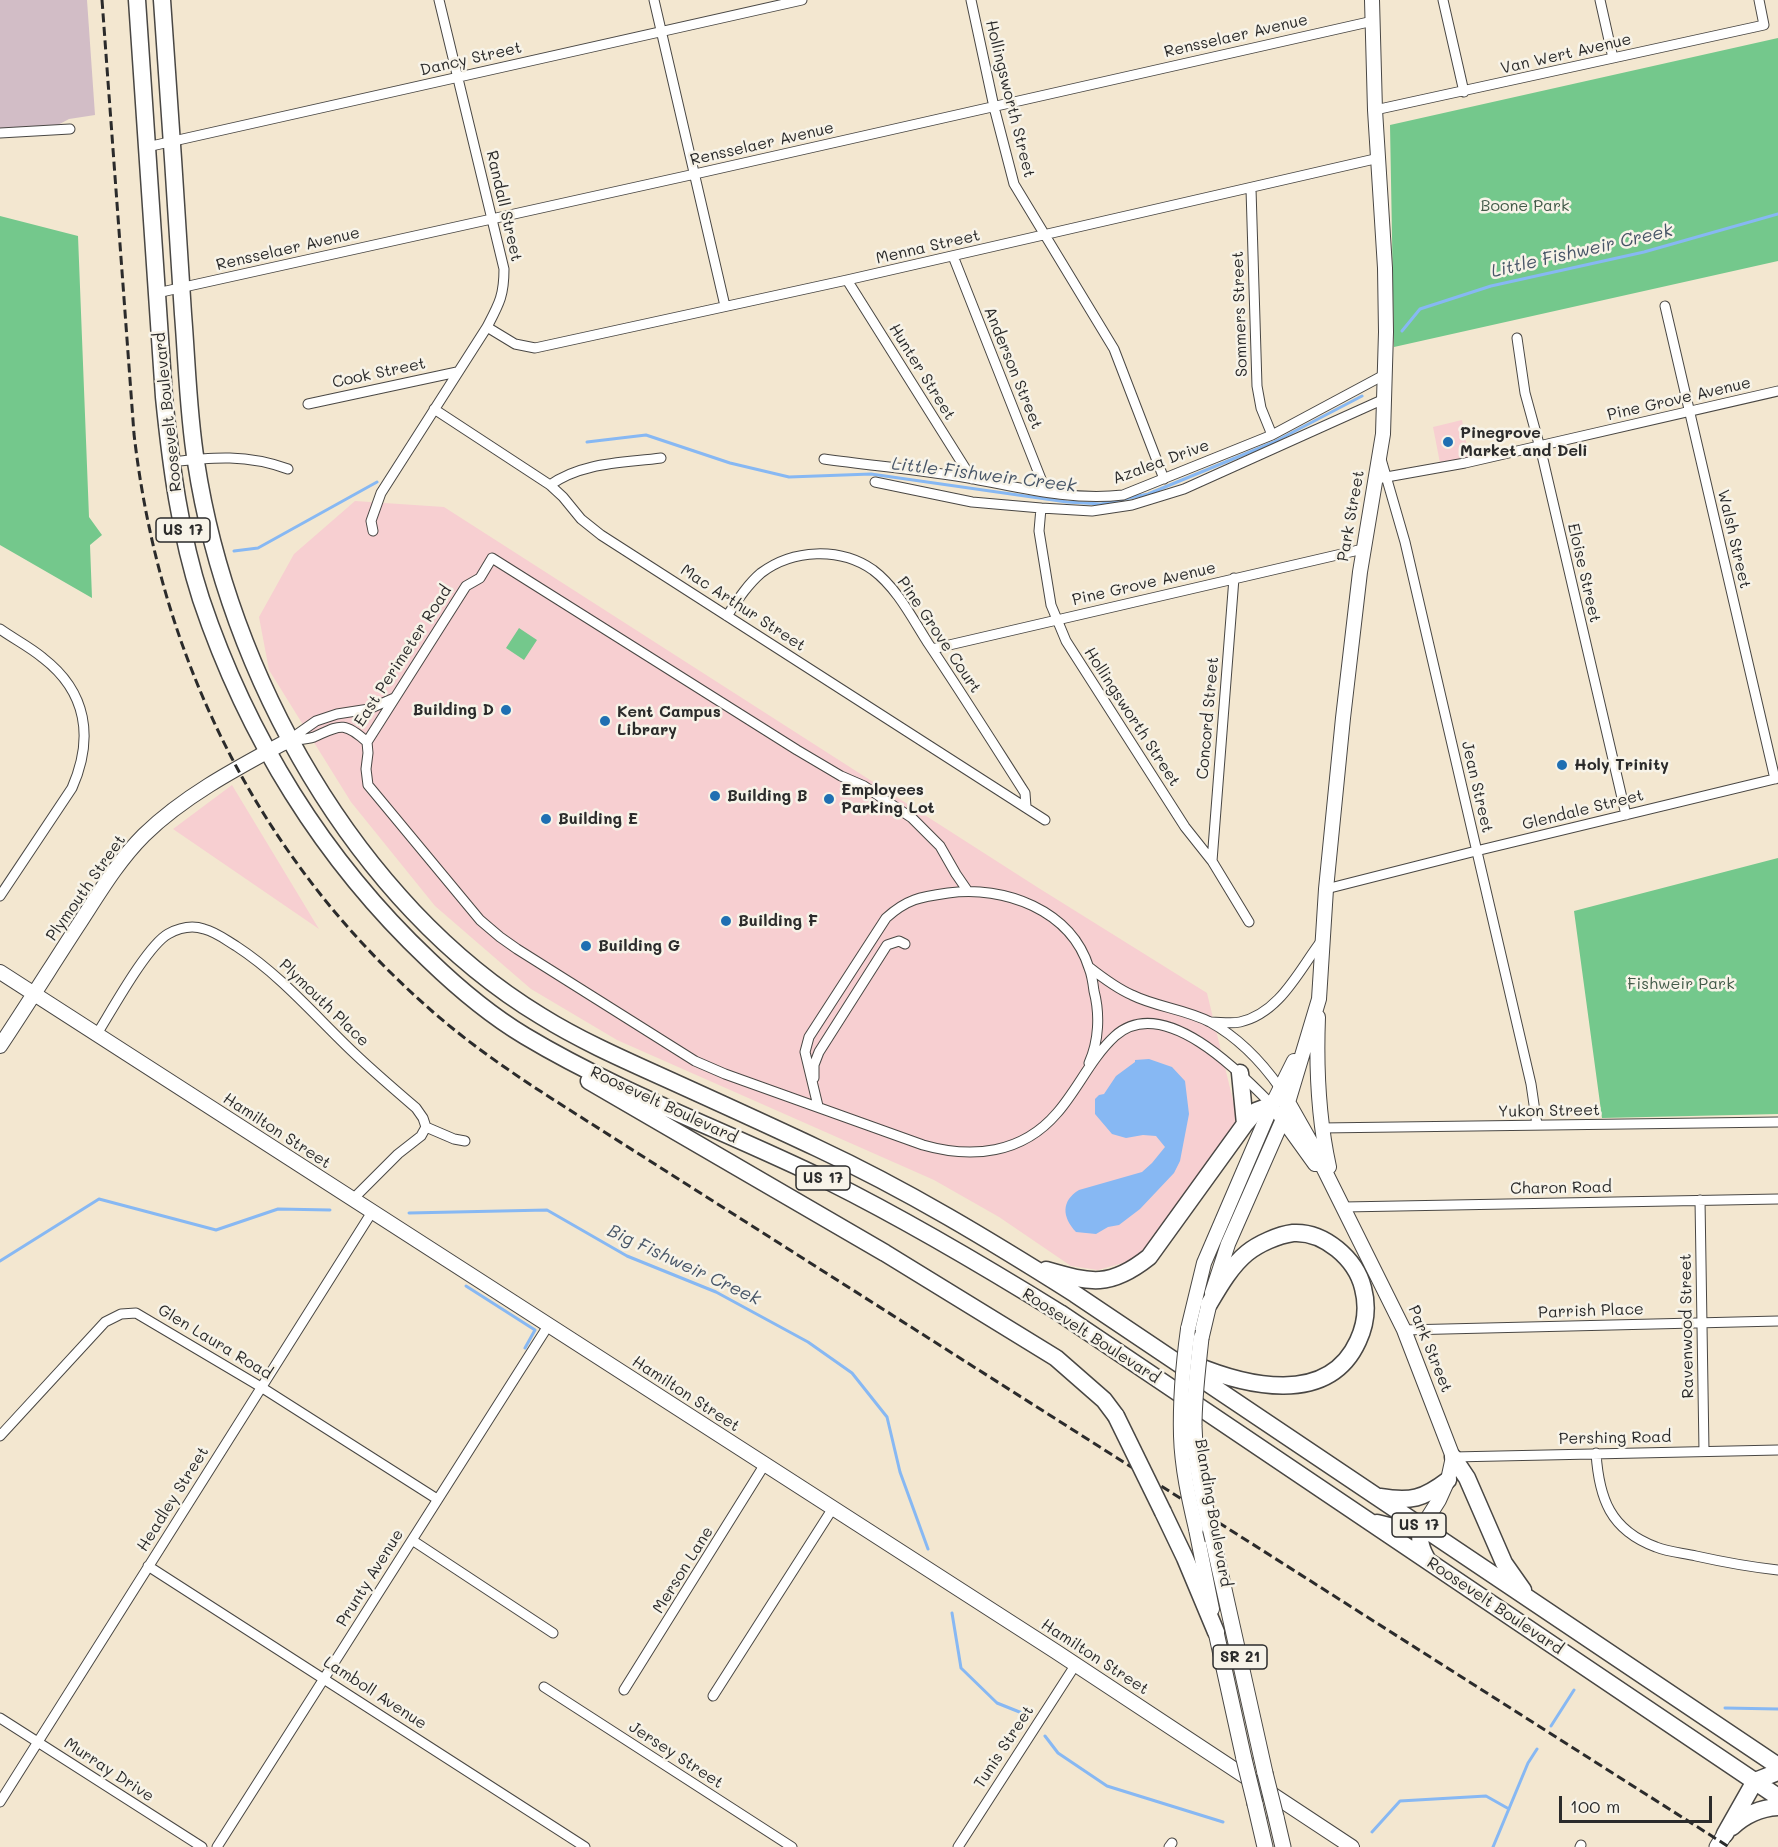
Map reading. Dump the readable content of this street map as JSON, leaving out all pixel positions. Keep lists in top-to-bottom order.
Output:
{
  "streets": {
    "highway": ["Roosevelt Boulevard", "US 17"],
    "main road": ["Blanding Boulevard", "SR 21"],
    "street": [
      "Rensselaer Avenue",
      "Van Wert Avenue",
      "Dancy Street",
      "Hollingsworth Street",
      "Randall Street",
      "Menna Street",
      "Sommers Street",
      "Anderson Street",
      "Hunter Street",
      "Cook Street",
      "Pine Grove Avenue",
      "Azalea Drive",
      "Park Street",
      "Walsh Street",
      "Eloise Street",
      "Mac Arthur Street",
      "Pine Grove Court",
      "East Perimeter Road",
      "Concord Street",
      "Jean Street",
      "Glendale Street",
      "Plymouth Street",
      "Plymouth Place",
      "Yukon Street",
      "Hamilton Street",
      "Charon Road",
      "Parrish Place",
      "Ravenwood Street",
      "Glen Laura Road",
      "Pershing Road",
      "Headley Street",
      "Merson Lane",
      "Prunty Avenue",
      "Lamboll Avenue",
      "Tunis Street",
      "Jersey Street",
      "Murray Drive"
    ]
  },
  "crossings": [
    ["Rensselaer Avenue", "Hollingsworth Street"],
    ["Rensselaer Avenue", "Randall Street"],
    ["Rensselaer Avenue", "Roosevelt Boulevard"],
    ["Rensselaer Avenue", "Park Street"],
    ["Van Wert Avenue", "Park Street"],
    ["Dancy Street", "Randall Street"],
    ["Dancy Street", "Roosevelt Boulevard"],
    ["Hollingsworth Street", "Menna Street"],
    ["Hollingsworth Street", "Pine Grove Avenue"],
    ["Hollingsworth Street", "Azalea Drive"],
    ["Hollingsworth Street", "Concord Street"],
    ["Randall Street", "Menna Street"],
    ["Randall Street", "Cook Street"],
    ["Randall Street", "Mac Arthur Street"],
    ["Menna Street", "Sommers Street"],
    ["Menna Street", "Anderson Street"],
    ["Menna Street", "Hunter Street"],
    ["Menna Street", "Park Street"],
    ["Sommers Street", "Azalea Drive"],
    ["Anderson Street", "Azalea Drive"],
    ["Hunter Street", "Azalea Drive"],
    ["Pine Grove Avenue", "Park Street"],
    ["Pine Grove Avenue", "Walsh Street"],
    ["Pine Grove Avenue", "Eloise Street"],
    ["Pine Grove Avenue", "Pine Grove Court"],
    ["Pine Grove Avenue", "Concord Street"],
    ["Pine Grove Avenue", "Jean Street"],
    ["Roosevelt Boulevard", "Plymouth Street"],
    ["Azalea Drive", "Park Street"],
    ["Park Street", "Jean Street"],
    ["Park Street", "Glendale Street"],
    ["Park Street", "Charon Road"],
    ["Park Street", "Parrish Place"],
    ["Park Street", "Pershing Road"],
    ["Park Street", "Blanding Boulevard"],
    ["Walsh Street", "Glendale Street"],
    ["Eloise Street", "Glendale Street"],
    ["Mac Arthur Street", "Pine Grove Court"],
    ["Jean Street", "Glendale Street"],
    ["Jean Street", "Yukon Street"],
    ["Plymouth Street", "Hamilton Street"],
    ["Plymouth Place", "Hamilton Street"],
    ["Hamilton Street", "Headley Street"],
    ["Hamilton Street", "Merson Lane"],
    ["Hamilton Street", "Prunty Avenue"],
    ["Hamilton Street", "Tunis Street"],
    ["Charon Road", "Ravenwood Street"],
    ["Parrish Place", "Ravenwood Street"],
    ["Ravenwood Street", "Pershing Road"],
    ["Glen Laura Road", "Headley Street"],
    ["Glen Laura Road", "Prunty Avenue"],
    ["Headley Street", "Lamboll Avenue"],
    ["Headley Street", "Murray Drive"],
    ["Prunty Avenue", "Lamboll Avenue"]
  ],
  "water": ["Little Fishweir Creek", "Big Fishweir Creek"],
  "parks": ["Boone Park", "Fishweir Park"],
  "places": [
    "Pinegrove Market and Deli",
    "Building D",
    "Kent Campus Library",
    "Holy Trinity",
    "Building B",
    "Employees Parking Lot",
    "Building E",
    "Building F",
    "Building G"
  ],
  "scale_bar": "100 m"
}
